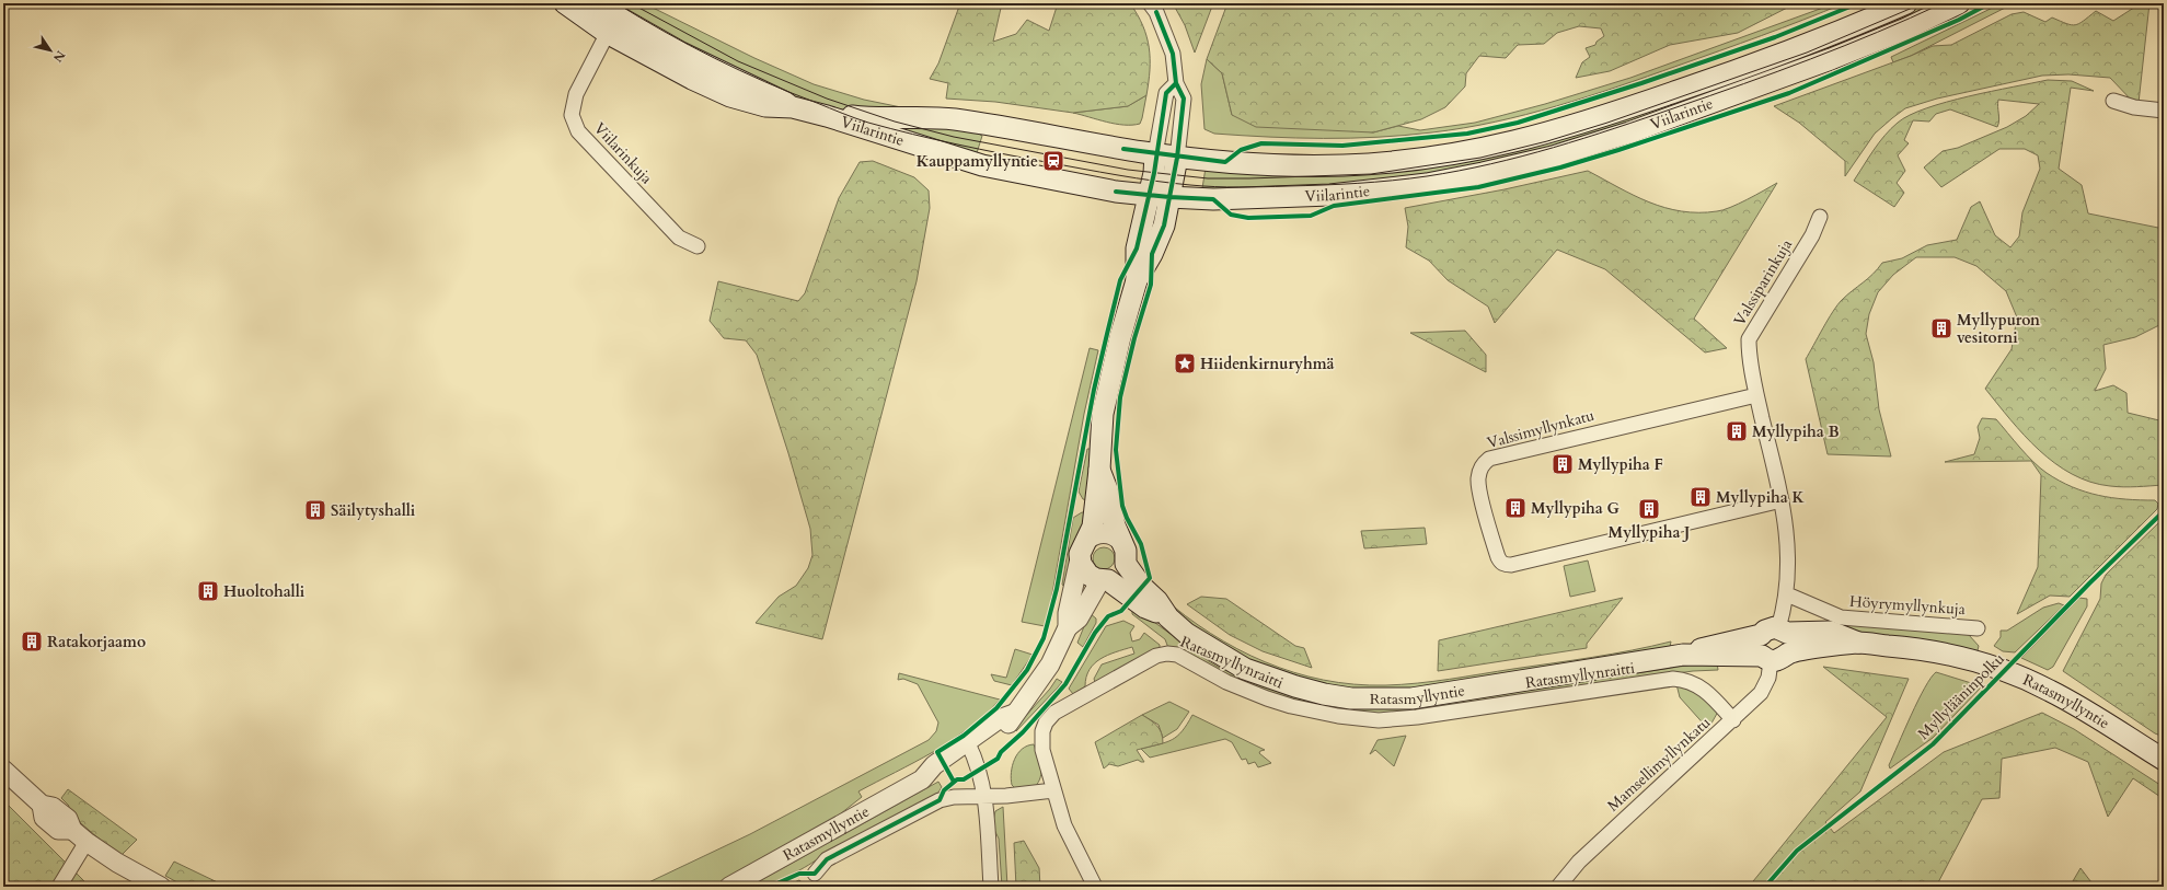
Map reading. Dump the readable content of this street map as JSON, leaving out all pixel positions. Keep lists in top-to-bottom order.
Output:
{
  "streets": {
    "main road": ["Viilarintie", "Ratasmyllyntie"],
    "street": [
      "Viilarinkuja",
      "Valssiparinkuja",
      "Valssimyllynkatu",
      "Höyrymyllynkuja",
      "Ratasmyllynraitti",
      "Mamsellimyllynkatu"
    ],
    "cycle path": ["Myllylääninpolku"]
  },
  "crossings": [
    ["Viilarintie", "Viilarinkuja"],
    ["Valssiparinkuja", "Valssimyllynkatu"],
    ["Ratasmyllynraitti", "Mamsellimyllynkatu"],
    ["Ratasmyllyntie", "Mamsellimyllynkatu"]
  ],
  "places": {
    "station": ["Kauppamyllyntie"],
    "building": [
      "Myllypuron vesitorni",
      "Myllypiha B",
      "Myllypiha F",
      "Myllypiha K",
      "Myllypiha G",
      "Myllypiha J",
      "Säilytyshalli",
      "Huoltohalli",
      "Ratakorjaamo"
    ],
    "place": ["Hiidenkirnuryhmä"]
  },
  "north": "bottom right"
}
